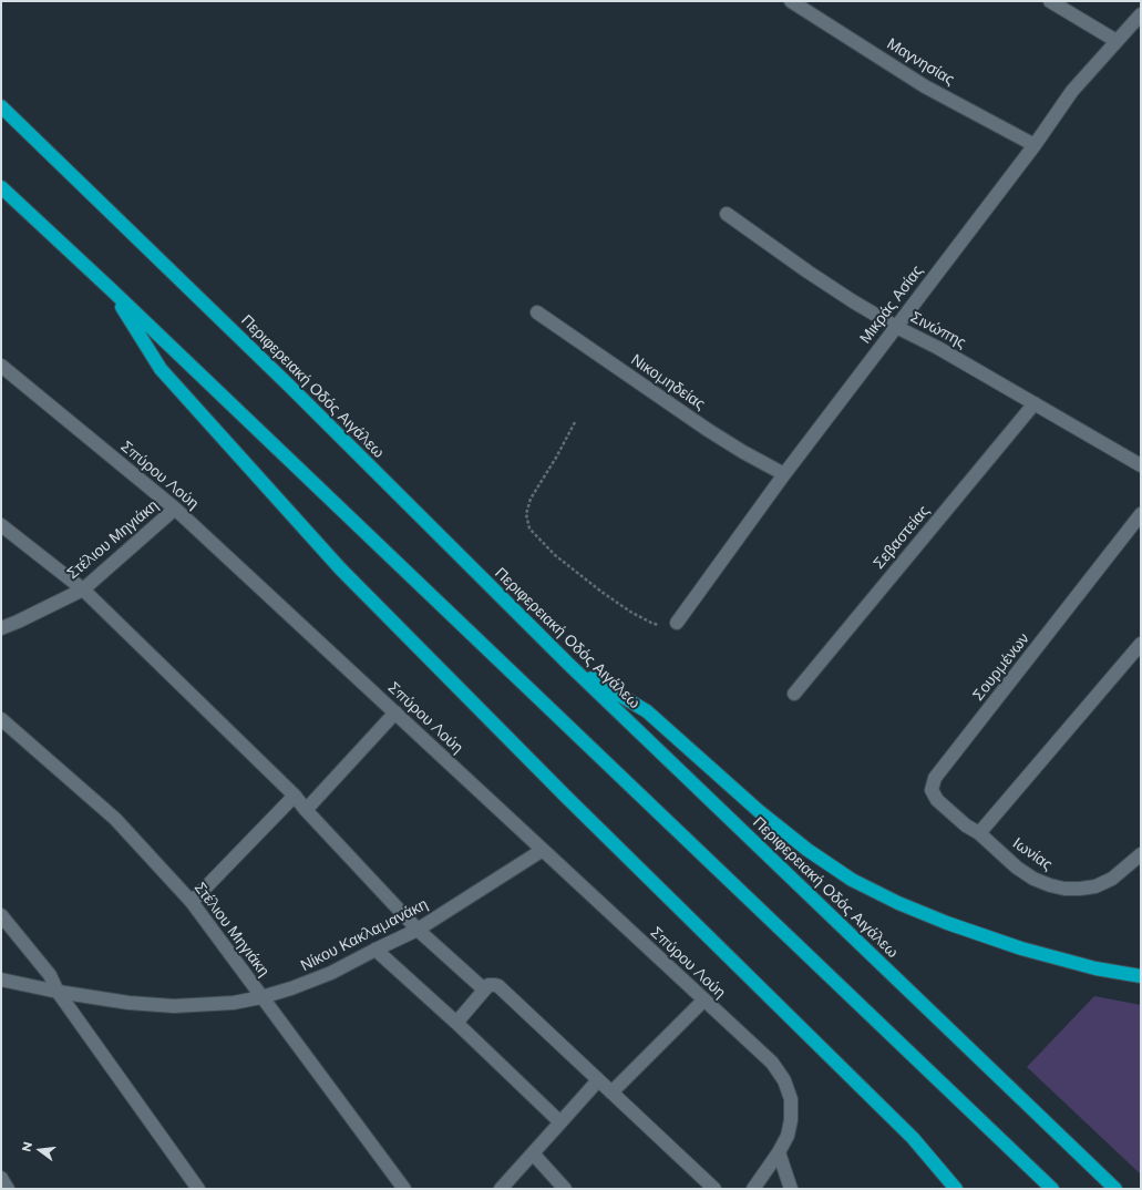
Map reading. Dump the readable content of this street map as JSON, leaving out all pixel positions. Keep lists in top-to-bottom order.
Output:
{
  "streets": {
    "highway": ["Περιφερειακή Οδός Αιγάλεω"],
    "street": [
      "Μαγνησίας",
      "Μικράς Ασίας",
      "Σινώπης",
      "Νικομηδείας",
      "Σπύρου Λούη",
      "Σεβαστείας",
      "Στέλιου Μηγιάκη",
      "Σουρμένων",
      "Ιωνίας",
      "Νίκου Κακλαμανάκη"
    ]
  },
  "crossings": [
    ["Μαγνησίας", "Μικράς Ασίας"],
    ["Μικράς Ασίας", "Σινώπης"],
    ["Μικράς Ασίας", "Νικομηδείας"],
    ["Σινώπης", "Σεβαστείας"],
    ["Σπύρου Λούη", "Στέλιου Μηγιάκη"],
    ["Σπύρου Λούη", "Νίκου Κακλαμανάκη"],
    ["Στέλιου Μηγιάκη", "Νίκου Κακλαμανάκη"],
    ["Σουρμένων", "Ιωνίας"]
  ],
  "north": "left"
}
